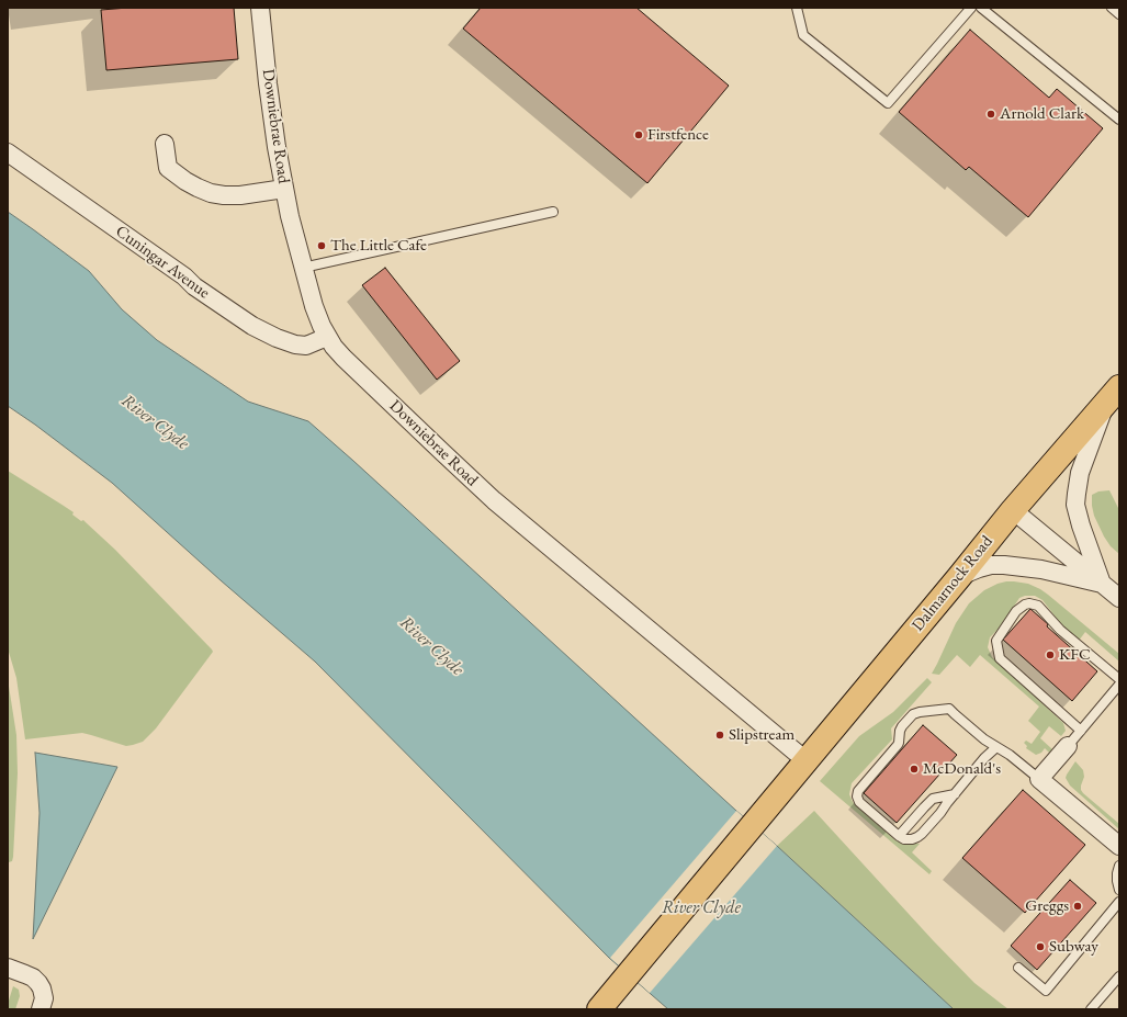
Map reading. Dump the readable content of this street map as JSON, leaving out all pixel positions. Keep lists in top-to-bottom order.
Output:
{
  "streets": {
    "main road": ["Dalmarnock Road"],
    "street": ["Downiebrae Road", "Cuningar Avenue"]
  },
  "crossings": [
    ["Downiebrae Road", "Cuningar Avenue"],
    ["Downiebrae Road", "Dalmarnock Road"]
  ],
  "water": ["River Clyde"],
  "places": [
    "Arnold Clark",
    "Firstfence",
    "The Little Cafe",
    "KFC",
    "Slipstream",
    "McDonald's",
    "Greggs",
    "Subway"
  ]
}
